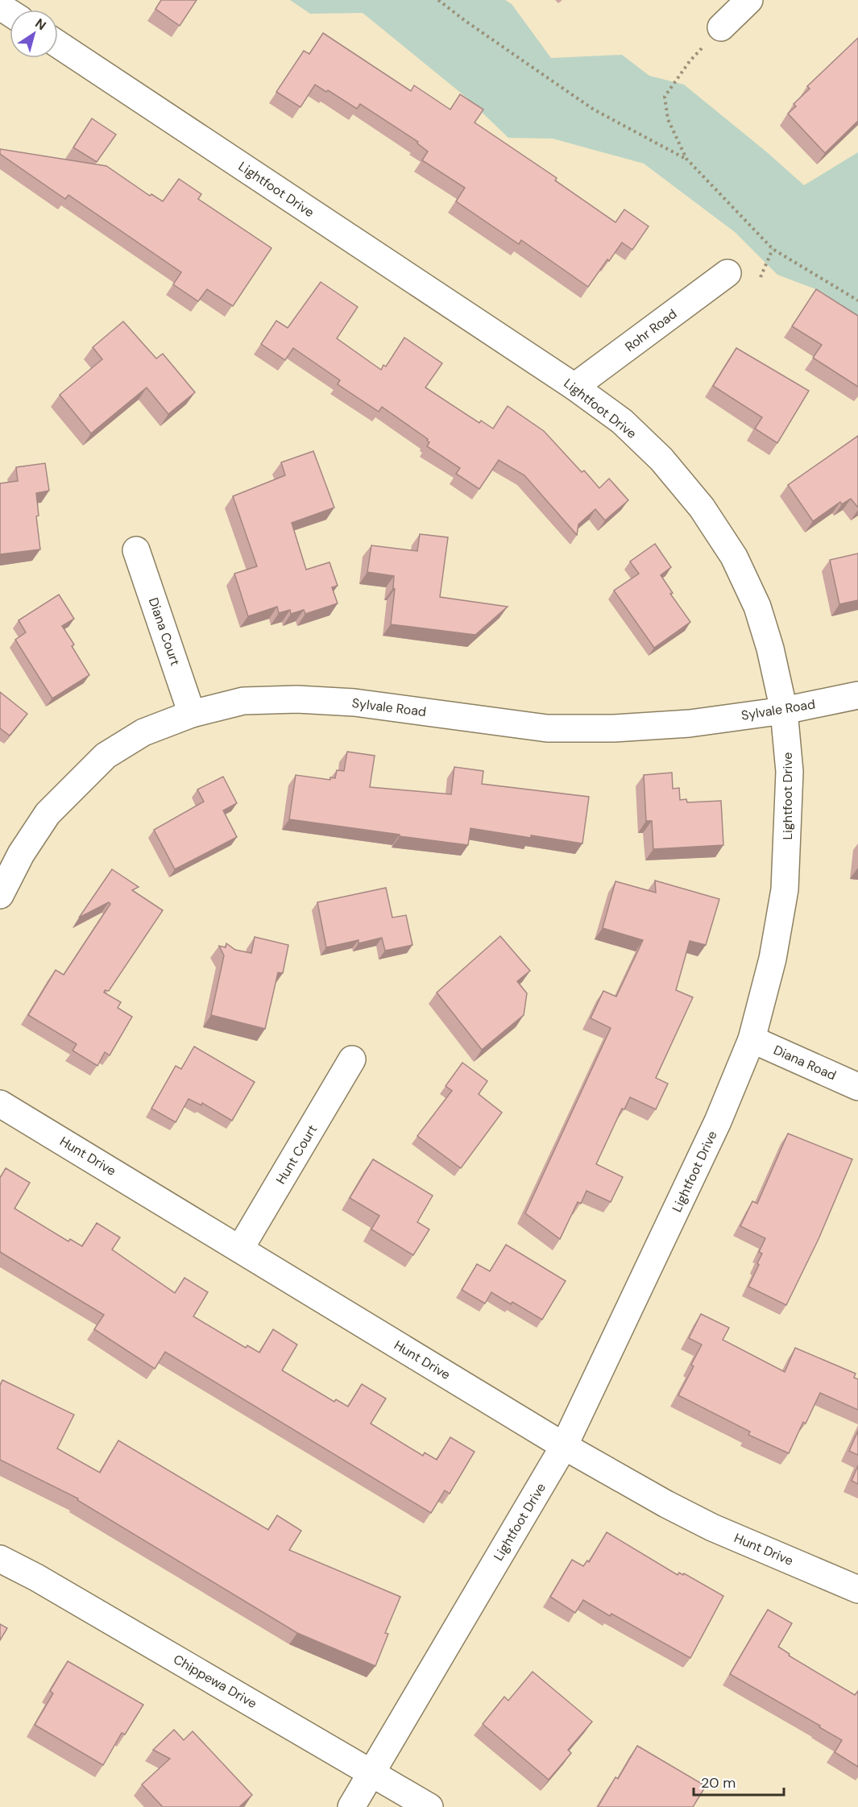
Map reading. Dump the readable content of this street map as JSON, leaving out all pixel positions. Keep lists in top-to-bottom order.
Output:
{
  "streets": {
    "street": [
      "Lightfoot Drive",
      "Rohr Road",
      "Diana Court",
      "Sylvale Road",
      "Diana Road",
      "Hunt Court",
      "Hunt Drive",
      "Chippewa Drive"
    ]
  },
  "crossings": [
    ["Lightfoot Drive", "Rohr Road"],
    ["Lightfoot Drive", "Sylvale Road"],
    ["Lightfoot Drive", "Diana Road"],
    ["Lightfoot Drive", "Hunt Drive"],
    ["Lightfoot Drive", "Chippewa Drive"],
    ["Diana Court", "Sylvale Road"],
    ["Hunt Court", "Hunt Drive"]
  ],
  "scale_bar": "20 m",
  "north": "top right"
}
